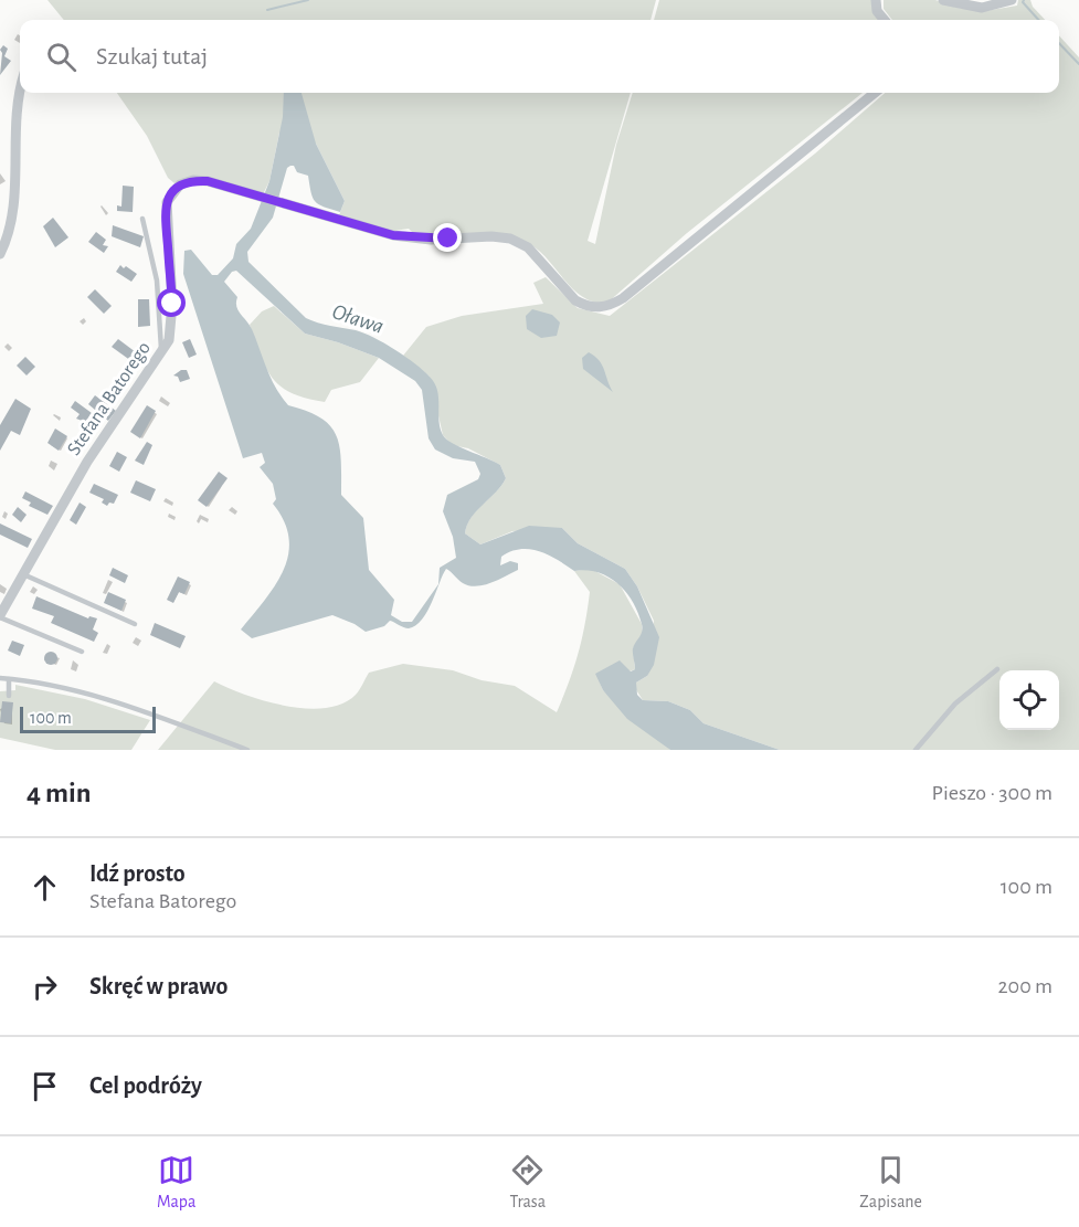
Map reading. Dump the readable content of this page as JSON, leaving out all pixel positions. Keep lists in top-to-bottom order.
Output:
{
  "streets": {
    "street": ["Stefana Batorego"]
  },
  "water": ["Oława"],
  "scale_bar": "100 m",
  "page": {
    "search": "Szukaj tutaj",
    "scale": "100 m",
    "heading": ["4 min", "Pieszo · 300 m"],
    "list": [
      ["Idź prosto", "Stefana Batorego", "100 m"],
      ["Skręć w prawo", "200 m"],
      "Cel podróży"
    ],
    "nav": ["Mapa", "Trasa", "Zapisane"]
  }
}
